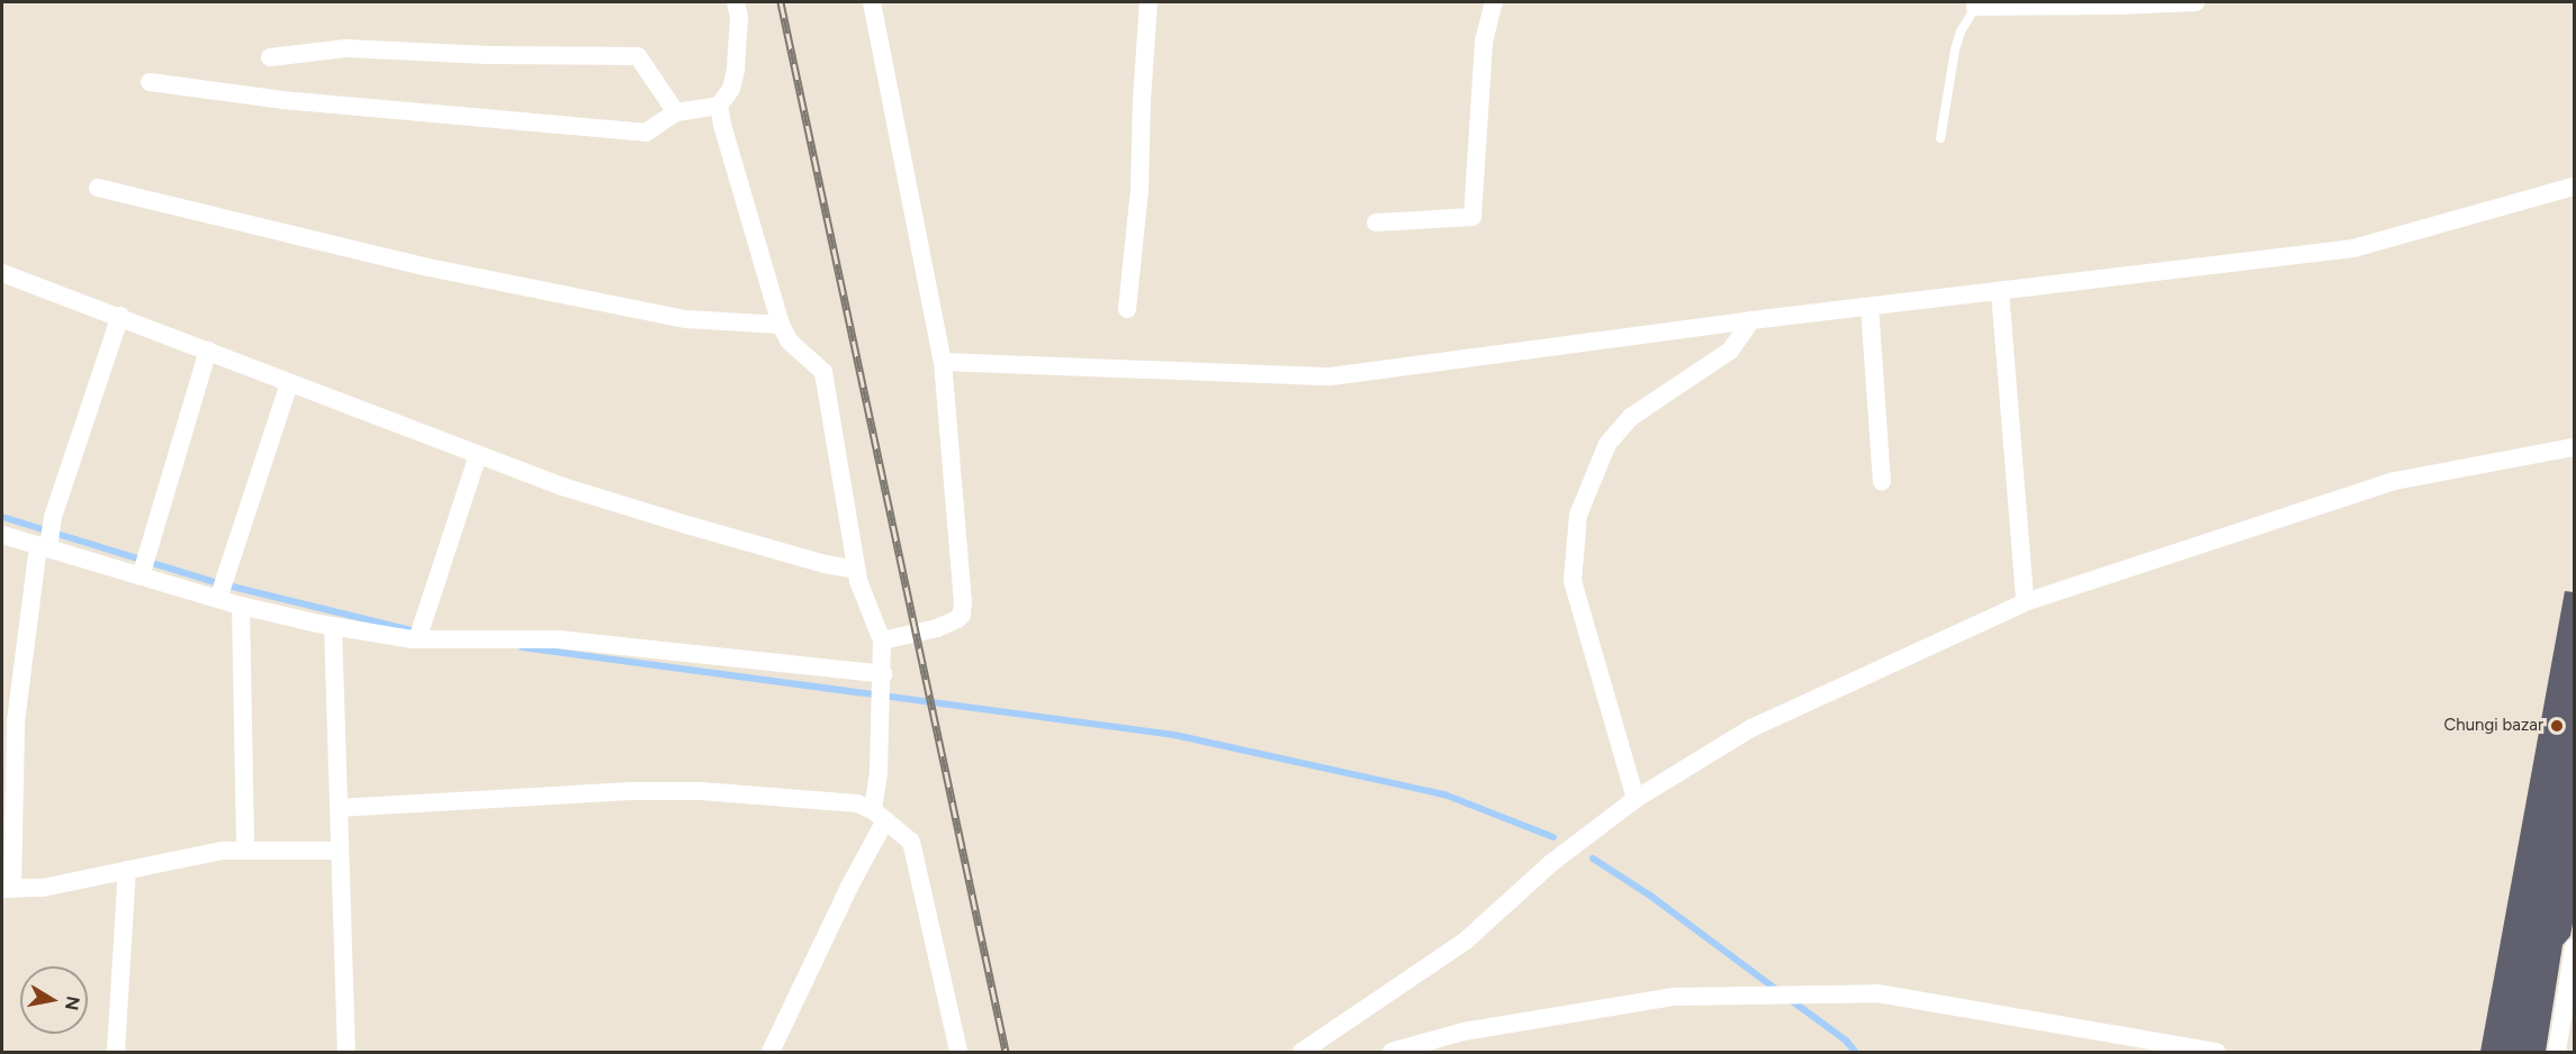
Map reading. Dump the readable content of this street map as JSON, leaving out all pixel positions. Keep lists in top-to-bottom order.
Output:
{
  "places": ["Chungi bazar"],
  "north": "right"
}
